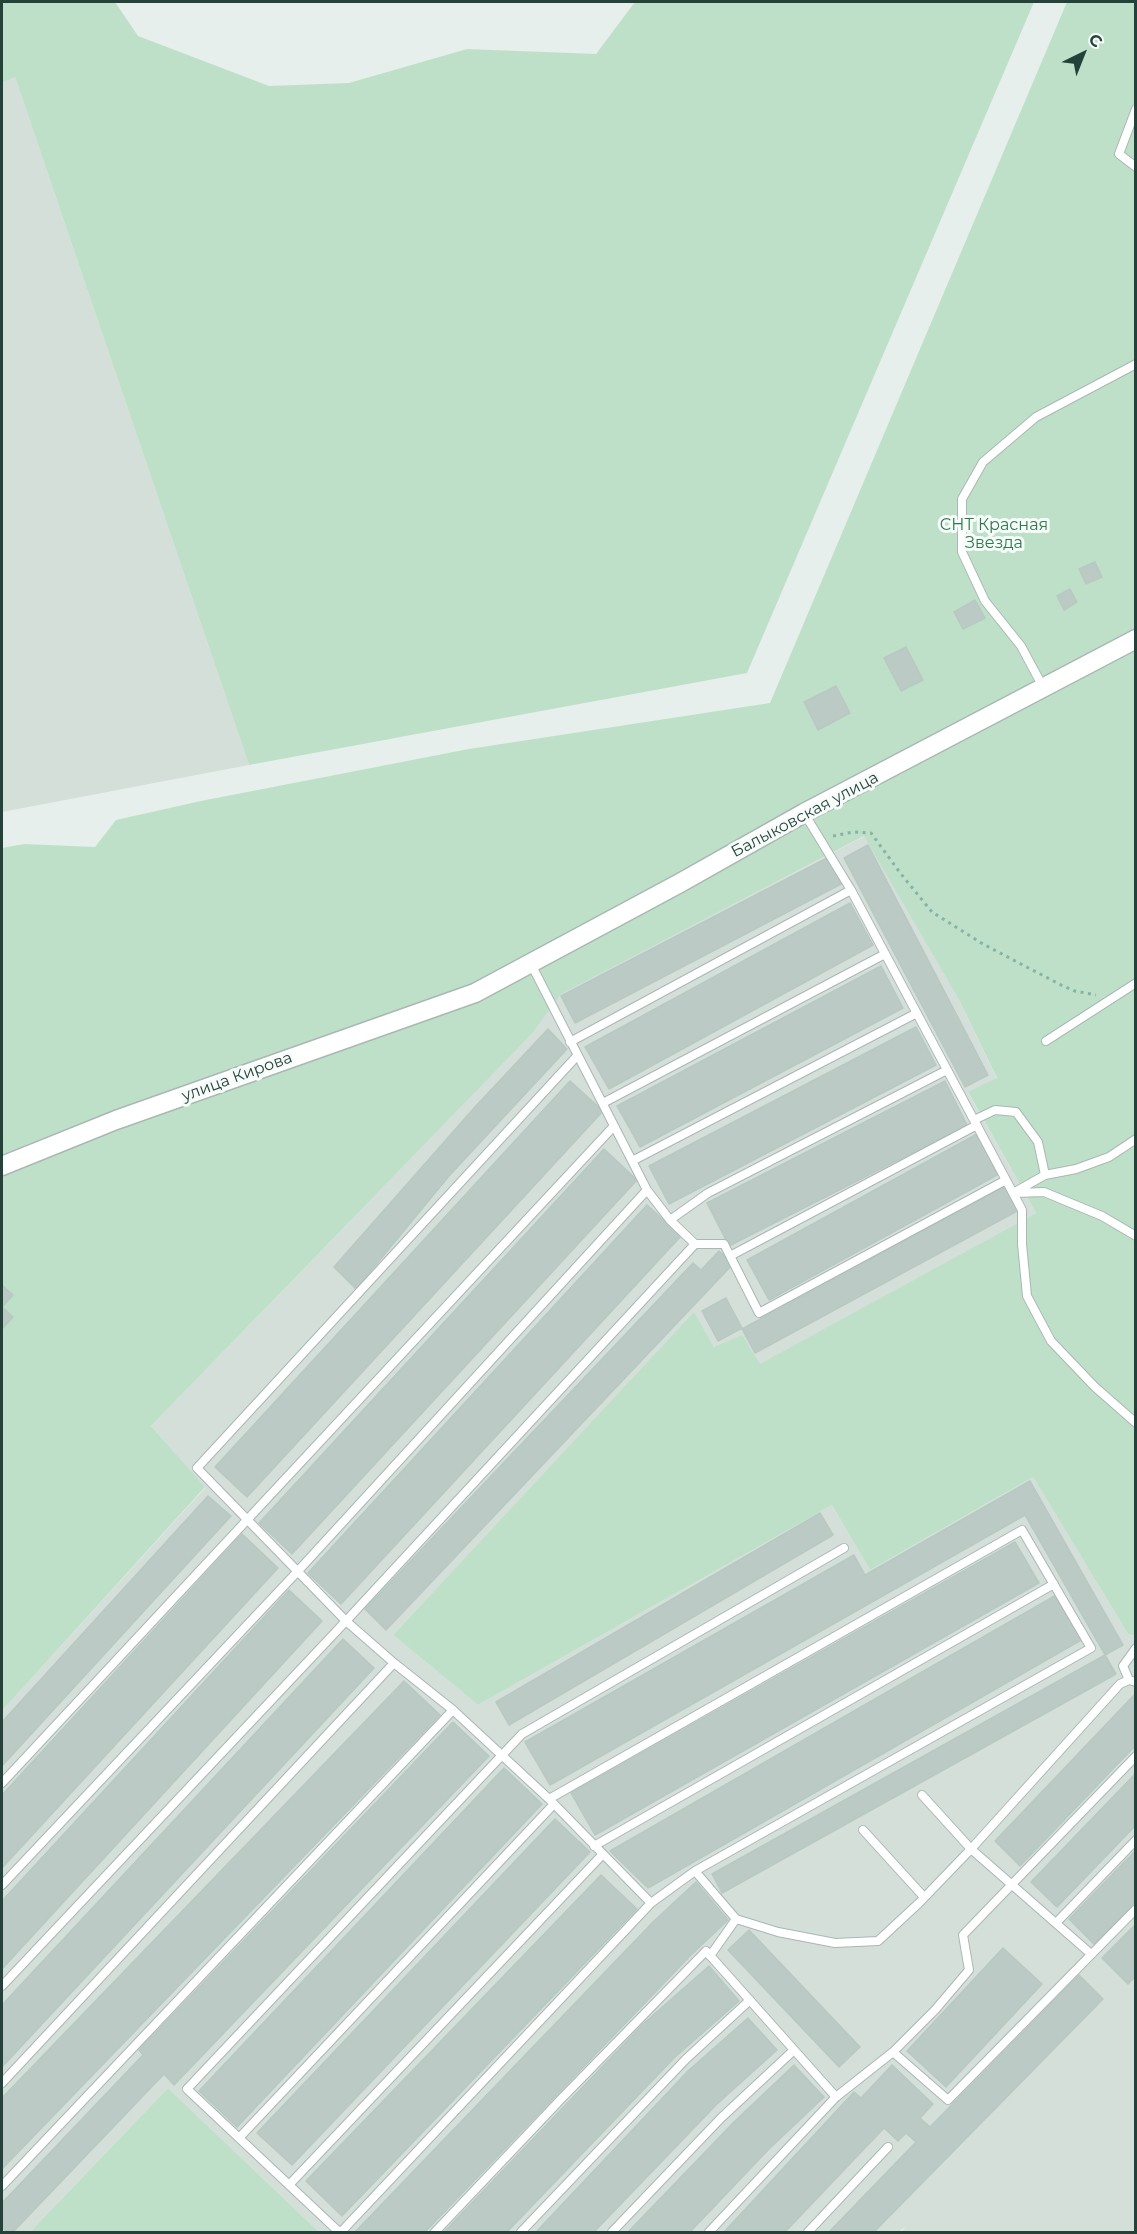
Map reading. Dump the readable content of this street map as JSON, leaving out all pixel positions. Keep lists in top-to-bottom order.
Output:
{
  "streets": {
    "street": ["Балыковская улица", "улица Кирова"]
  },
  "crossings": [
    ["Балыковская улица", "улица Кирова"]
  ],
  "parks": ["СНТ Красная Звезда"],
  "north": "top right"
}
